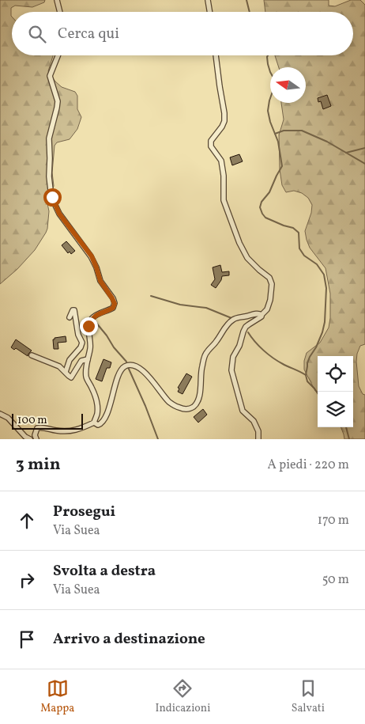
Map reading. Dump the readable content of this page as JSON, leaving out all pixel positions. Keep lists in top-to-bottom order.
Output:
{
  "scale_bar": "100 m",
  "north": "left",
  "page": {
    "search": "Cerca qui",
    "scale": "100 m",
    "heading": ["3 min", "A piedi · 220 m"],
    "list": [
      ["Prosegui", "Via Suea", "170 m"],
      ["Svolta a destra", "Via Suea", "50 m"],
      "Arrivo a destinazione"
    ],
    "nav": ["Mappa", "Indicazioni", "Salvati"]
  }
}
